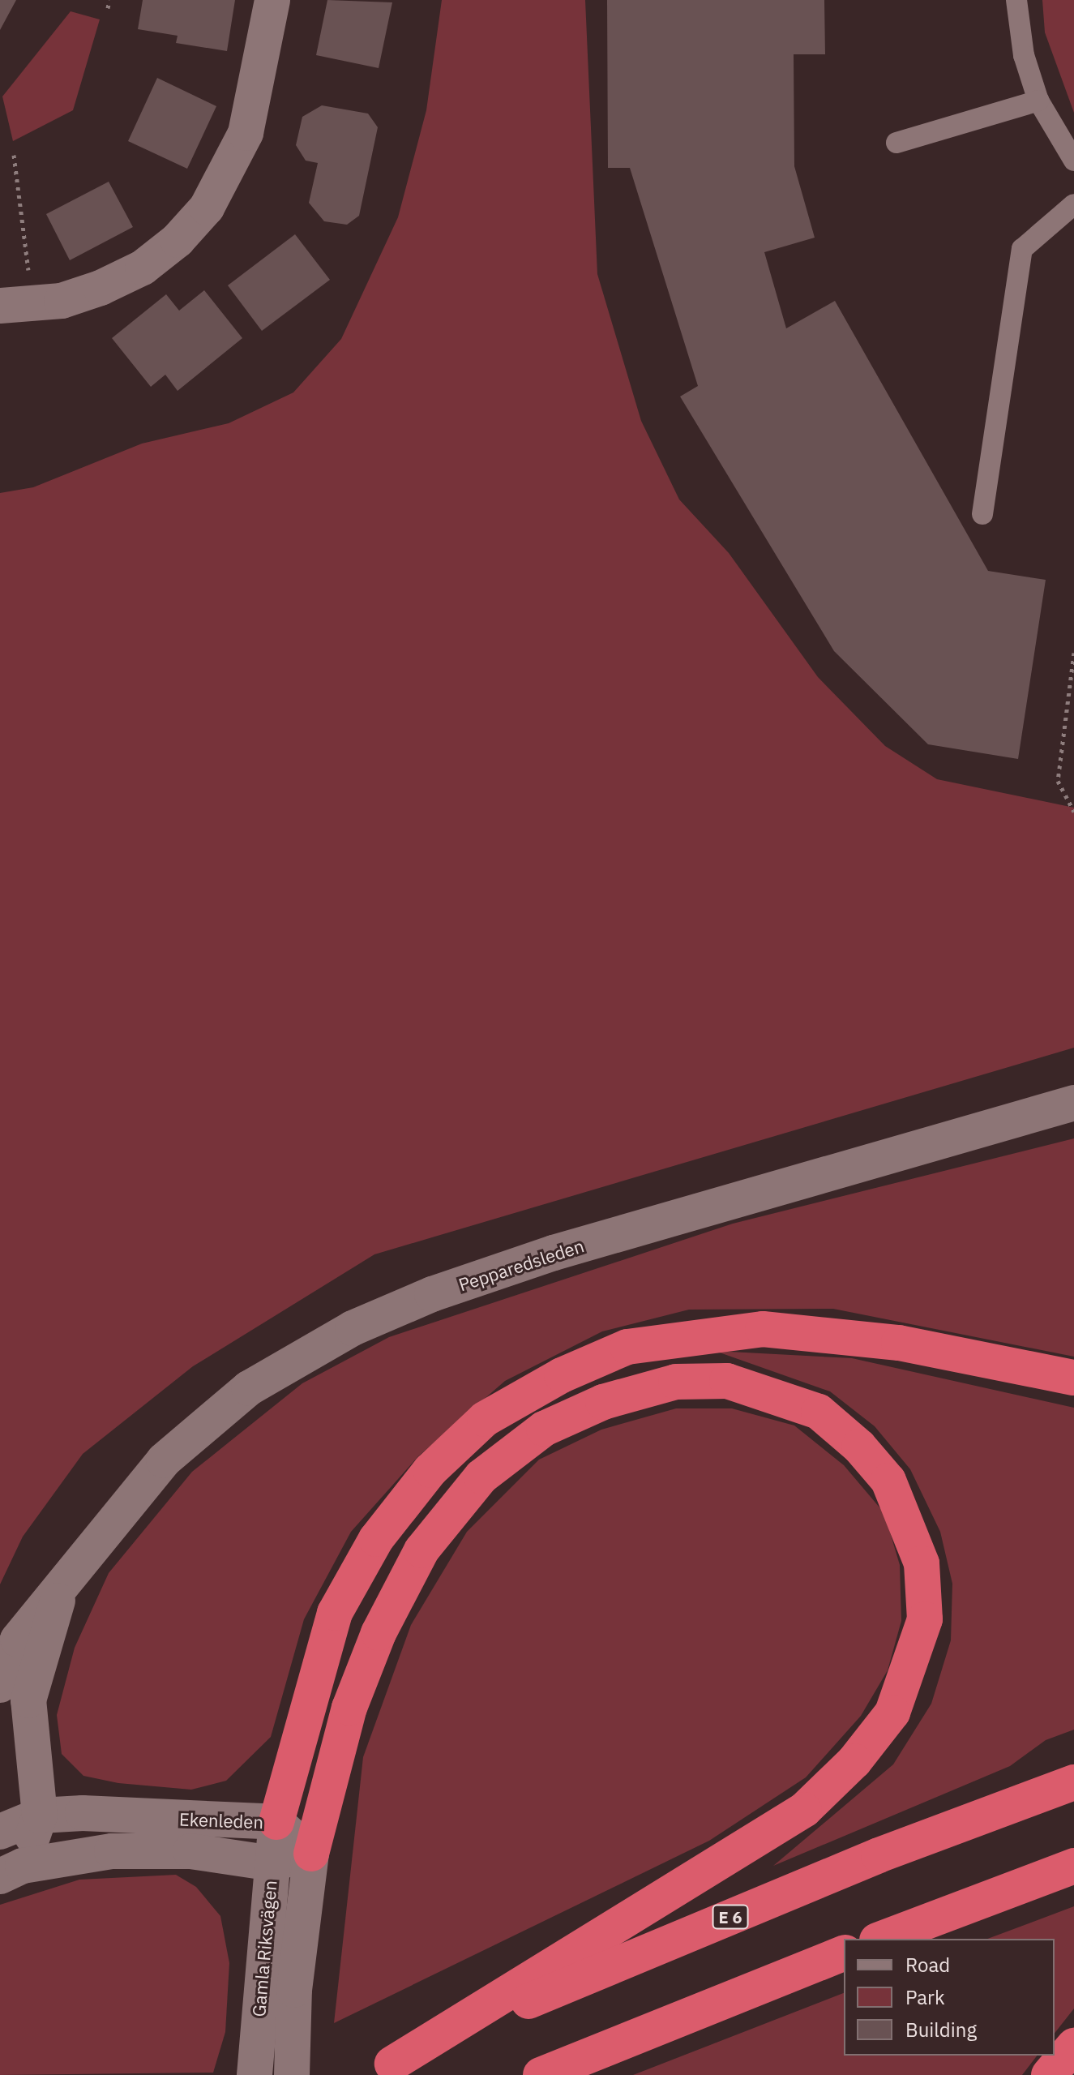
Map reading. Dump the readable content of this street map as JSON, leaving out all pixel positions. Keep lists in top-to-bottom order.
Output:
{
  "streets": {
    "highway": ["E 6"],
    "street": ["Pepparedsleden", "Ekenleden", "Gamla Riksvägen"]
  },
  "crossings": [
    ["Pepparedsleden", "Ekenleden"],
    ["Ekenleden", "Gamla Riksvägen"]
  ],
  "legend": ["Road", "Park", "Building"]
}
